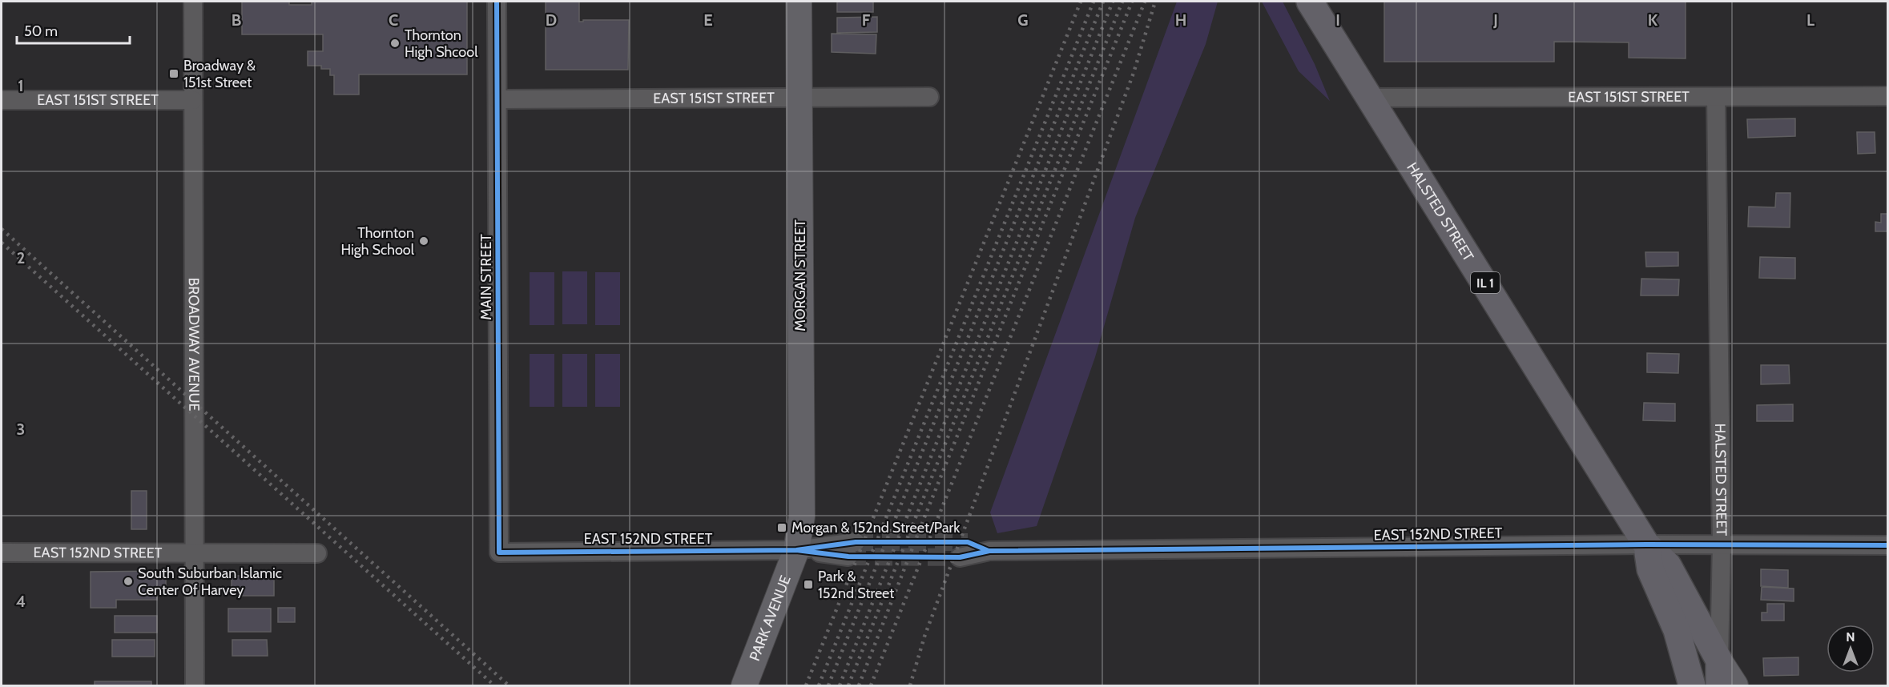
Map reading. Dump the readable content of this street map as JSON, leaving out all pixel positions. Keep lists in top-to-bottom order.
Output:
{
  "streets": {
    "main road": ["HALSTED STREET", "IL 1"],
    "street": [
      "EAST 151ST STREET",
      "MORGAN STREET",
      "MAIN STREET",
      "BROADWAY AVENUE",
      "EAST 152ND STREET",
      "PARK AVENUE"
    ]
  },
  "crossings": [
    ["EAST 151ST STREET", "HALSTED STREET"],
    ["EAST 151ST STREET", "MORGAN STREET"],
    ["EAST 151ST STREET", "MAIN STREET"],
    ["EAST 151ST STREET", "BROADWAY AVENUE"],
    ["HALSTED STREET", "EAST 152ND STREET"],
    ["MORGAN STREET", "EAST 152ND STREET"],
    ["MORGAN STREET", "PARK AVENUE"],
    ["MAIN STREET", "EAST 152ND STREET"],
    ["BROADWAY AVENUE", "EAST 152ND STREET"],
    ["EAST 152ND STREET", "PARK AVENUE"]
  ],
  "places": {
    "other": ["Thornton High Shcool", "Thornton High School", "South Suburban Islamic Center Of Harvey"],
    "transit": ["Broadway & 151st Street", "Morgan & 152nd Street/Park", "Park & 152nd Street"]
  },
  "scale_bar": "50 m",
  "north": "top",
  "grid": {
    "columns": [
      "B",
      "C",
      "D",
      "E",
      "F",
      "G",
      "H",
      "I",
      "J",
      "K",
      "L"
    ],
    "rows": [
      "1",
      "2",
      "3",
      "4"
    ]
  }
}
